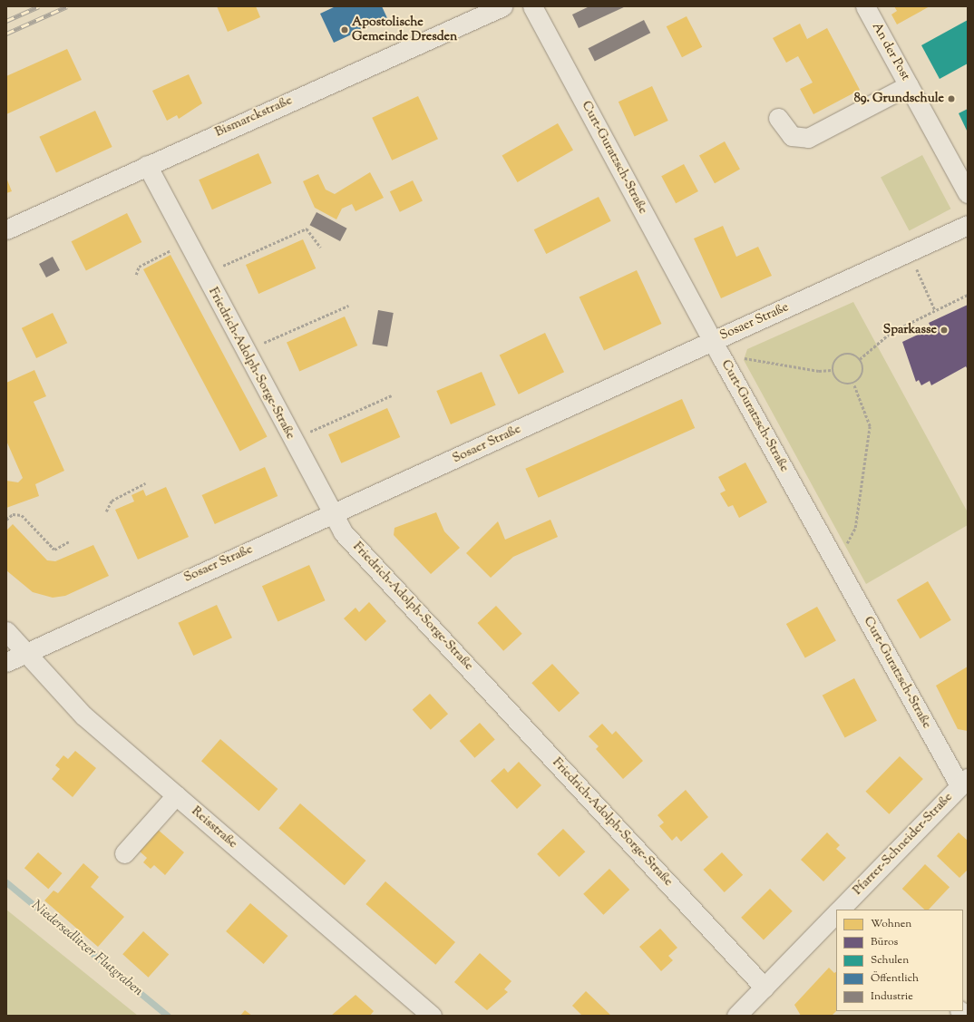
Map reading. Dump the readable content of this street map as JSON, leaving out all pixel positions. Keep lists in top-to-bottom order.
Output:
{
  "streets": {
    "street": [
      "An der Post",
      "Bismarckstraße",
      "Curt-Guratzsch-Straße",
      "Sosaer Straße",
      "Friedrich-Adolph-Sorge-Straße",
      "Reisstraße",
      "Pfarrer-Schneider-Straße"
    ]
  },
  "crossings": [
    ["Bismarckstraße", "Friedrich-Adolph-Sorge-Straße"],
    ["Curt-Guratzsch-Straße", "Sosaer Straße"],
    ["Curt-Guratzsch-Straße", "Pfarrer-Schneider-Straße"],
    ["Sosaer Straße", "Friedrich-Adolph-Sorge-Straße"],
    ["Sosaer Straße", "Reisstraße"],
    ["Friedrich-Adolph-Sorge-Straße", "Pfarrer-Schneider-Straße"]
  ],
  "water": ["Niedersedlitzer Flutgraben"],
  "places": ["Apostolische Gemeinde Dresden", "89. Grundschule", "Sparkasse"],
  "legend": [
    "Wohnen",
    "Büros",
    "Schulen",
    "Öffentlich",
    "Industrie"
  ]
}
